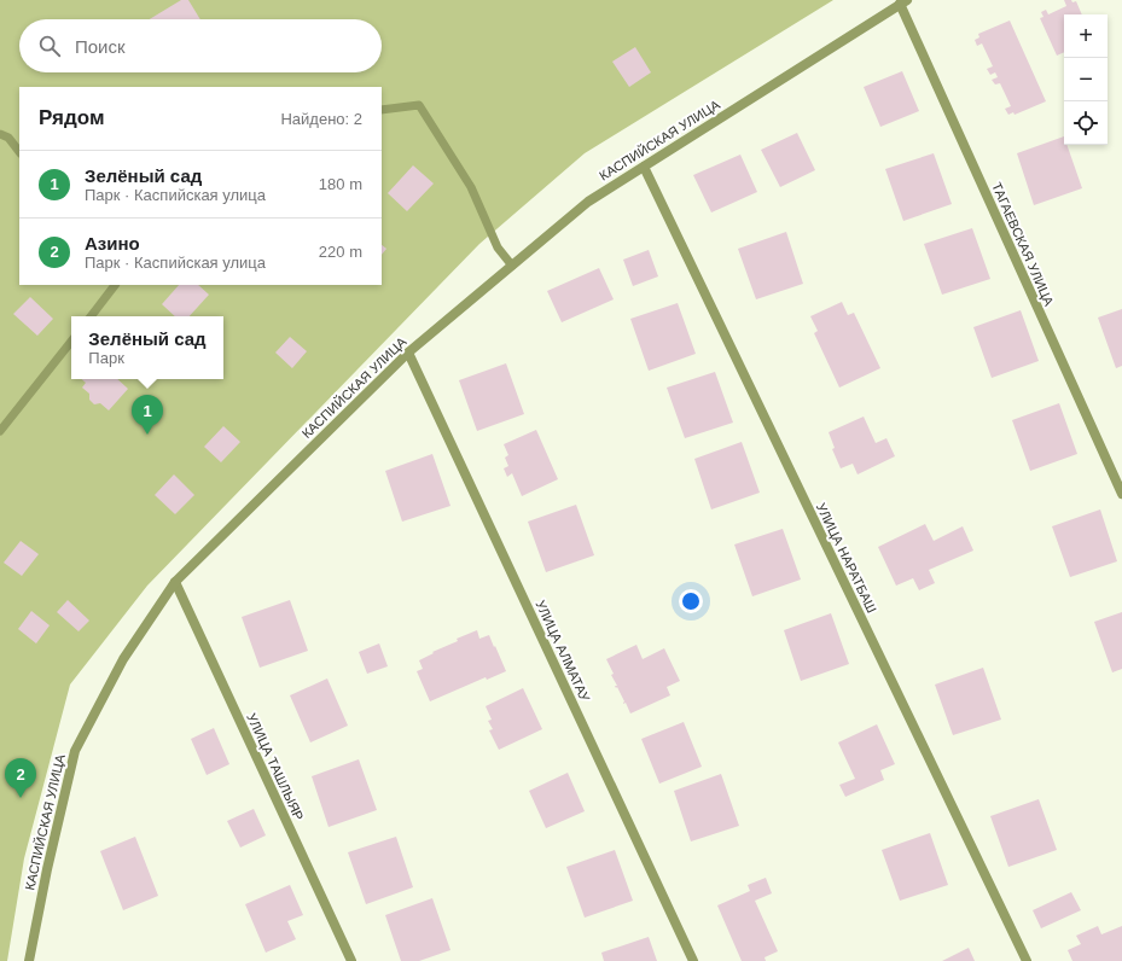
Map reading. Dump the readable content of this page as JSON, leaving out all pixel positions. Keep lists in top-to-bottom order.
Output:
{
  "streets": {
    "street": [
      "КАСПИЙСКАЯ УЛИЦА",
      "ТАГАЕВСКАЯ УЛИЦА",
      "УЛИЦА НАРАТБАШ",
      "УЛИЦА АЛМАТАУ",
      "УЛИЦА ТАШЛЫЯР"
    ]
  },
  "crossings": [
    ["КАСПИЙСКАЯ УЛИЦА", "ТАГАЕВСКАЯ УЛИЦА"],
    ["КАСПИЙСКАЯ УЛИЦА", "УЛИЦА НАРАТБАШ"],
    ["КАСПИЙСКАЯ УЛИЦА", "УЛИЦА АЛМАТАУ"],
    ["КАСПИЙСКАЯ УЛИЦА", "УЛИЦА ТАШЛЫЯР"]
  ],
  "page": {
    "map_buttons": ["+", "−"],
    "search": "Поиск",
    "heading": ["Рядом", "Найдено: 2"],
    "list": [
      {
        "mark": "1",
        "name": "Зелёный сад",
        "note": "Парк · Каспийская улица",
        "value": "180 m"
      },
      {
        "mark": "2",
        "name": "Азино",
        "note": "Парк · Каспийская улица",
        "value": "220 m"
      }
    ],
    "popup": ["Зелёный сад", "Парк"],
    "pins": ["1", "2"]
  }
}
